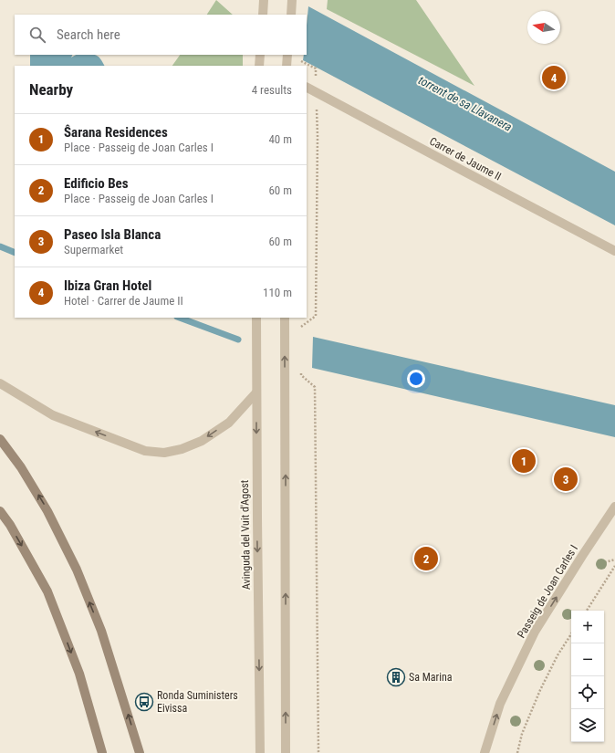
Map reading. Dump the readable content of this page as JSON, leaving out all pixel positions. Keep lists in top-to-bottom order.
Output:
{
  "streets": {
    "street": ["Carrer de Jaume II", "Avinguda del Vuit d'Agost", "Passeig de Joan Carles I"]
  },
  "one_way": ["Passeig de Joan Carles I"],
  "water": ["torrent de sa Llavanera"],
  "places": {
    "building": ["Sa Marina"],
    "bus stop": ["Ronda Suministers Eivissa"]
  },
  "north": "left",
  "page": {
    "search": "Search here",
    "pins": [
      "4",
      "1",
      "3",
      "2"
    ],
    "heading": ["Nearby", "4 results"],
    "list": [
      {
        "mark": "1",
        "name": "Ŝarana Residences",
        "note": "Place · Passeig de Joan Carles I",
        "value": "40 m"
      },
      {
        "mark": "2",
        "name": "Edificio Bes",
        "note": "Place · Passeig de Joan Carles I",
        "value": "60 m"
      },
      {
        "mark": "3",
        "name": "Paseo Isla Blanca",
        "note": "Supermarket",
        "value": "60 m"
      },
      {
        "mark": "4",
        "name": "Ibiza Gran Hotel",
        "note": "Hotel · Carrer de Jaume II",
        "value": "110 m"
      }
    ],
    "map_buttons": ["+", "−"]
  }
}
